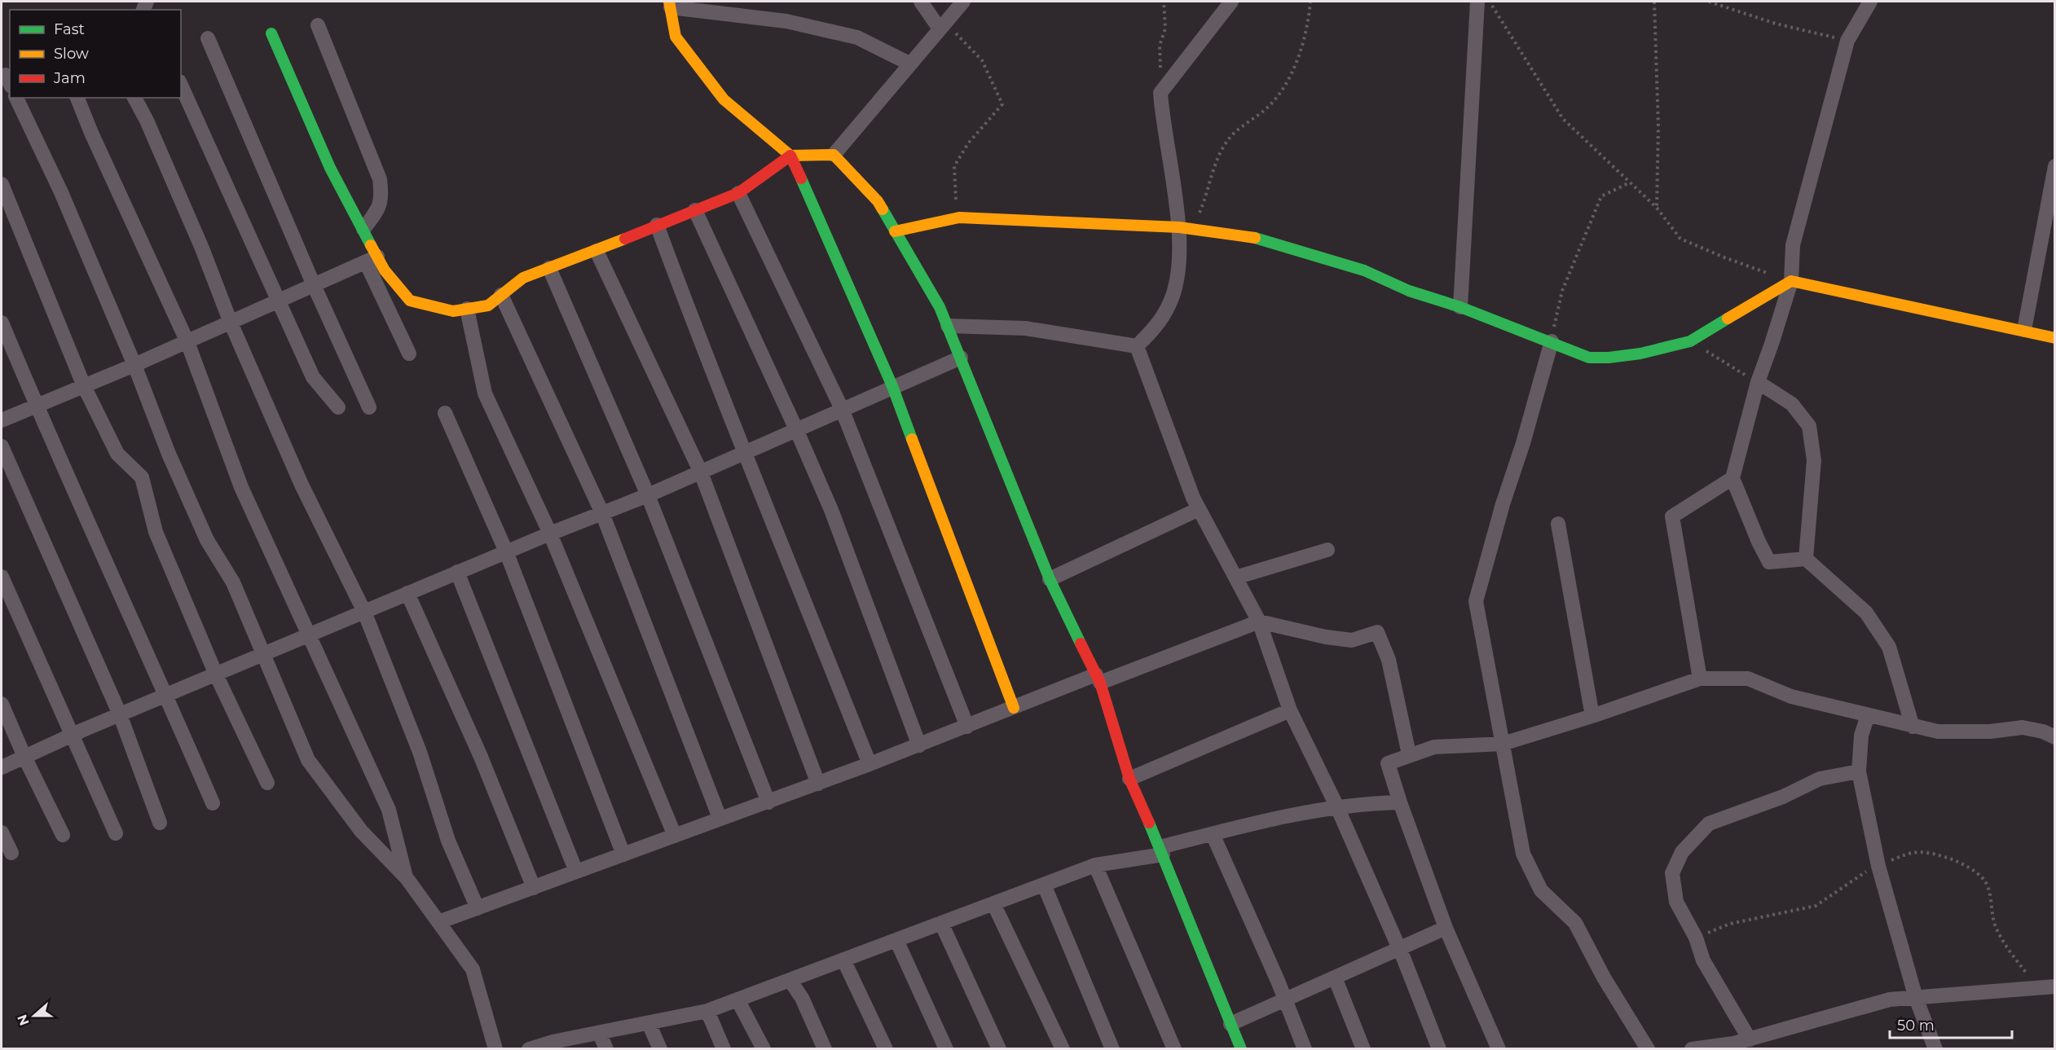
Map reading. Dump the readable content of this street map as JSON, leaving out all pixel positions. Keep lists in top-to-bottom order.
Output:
{
  "legend": ["Fast", "Slow", "Jam"],
  "scale_bar": "50 m",
  "north": "left"
}
